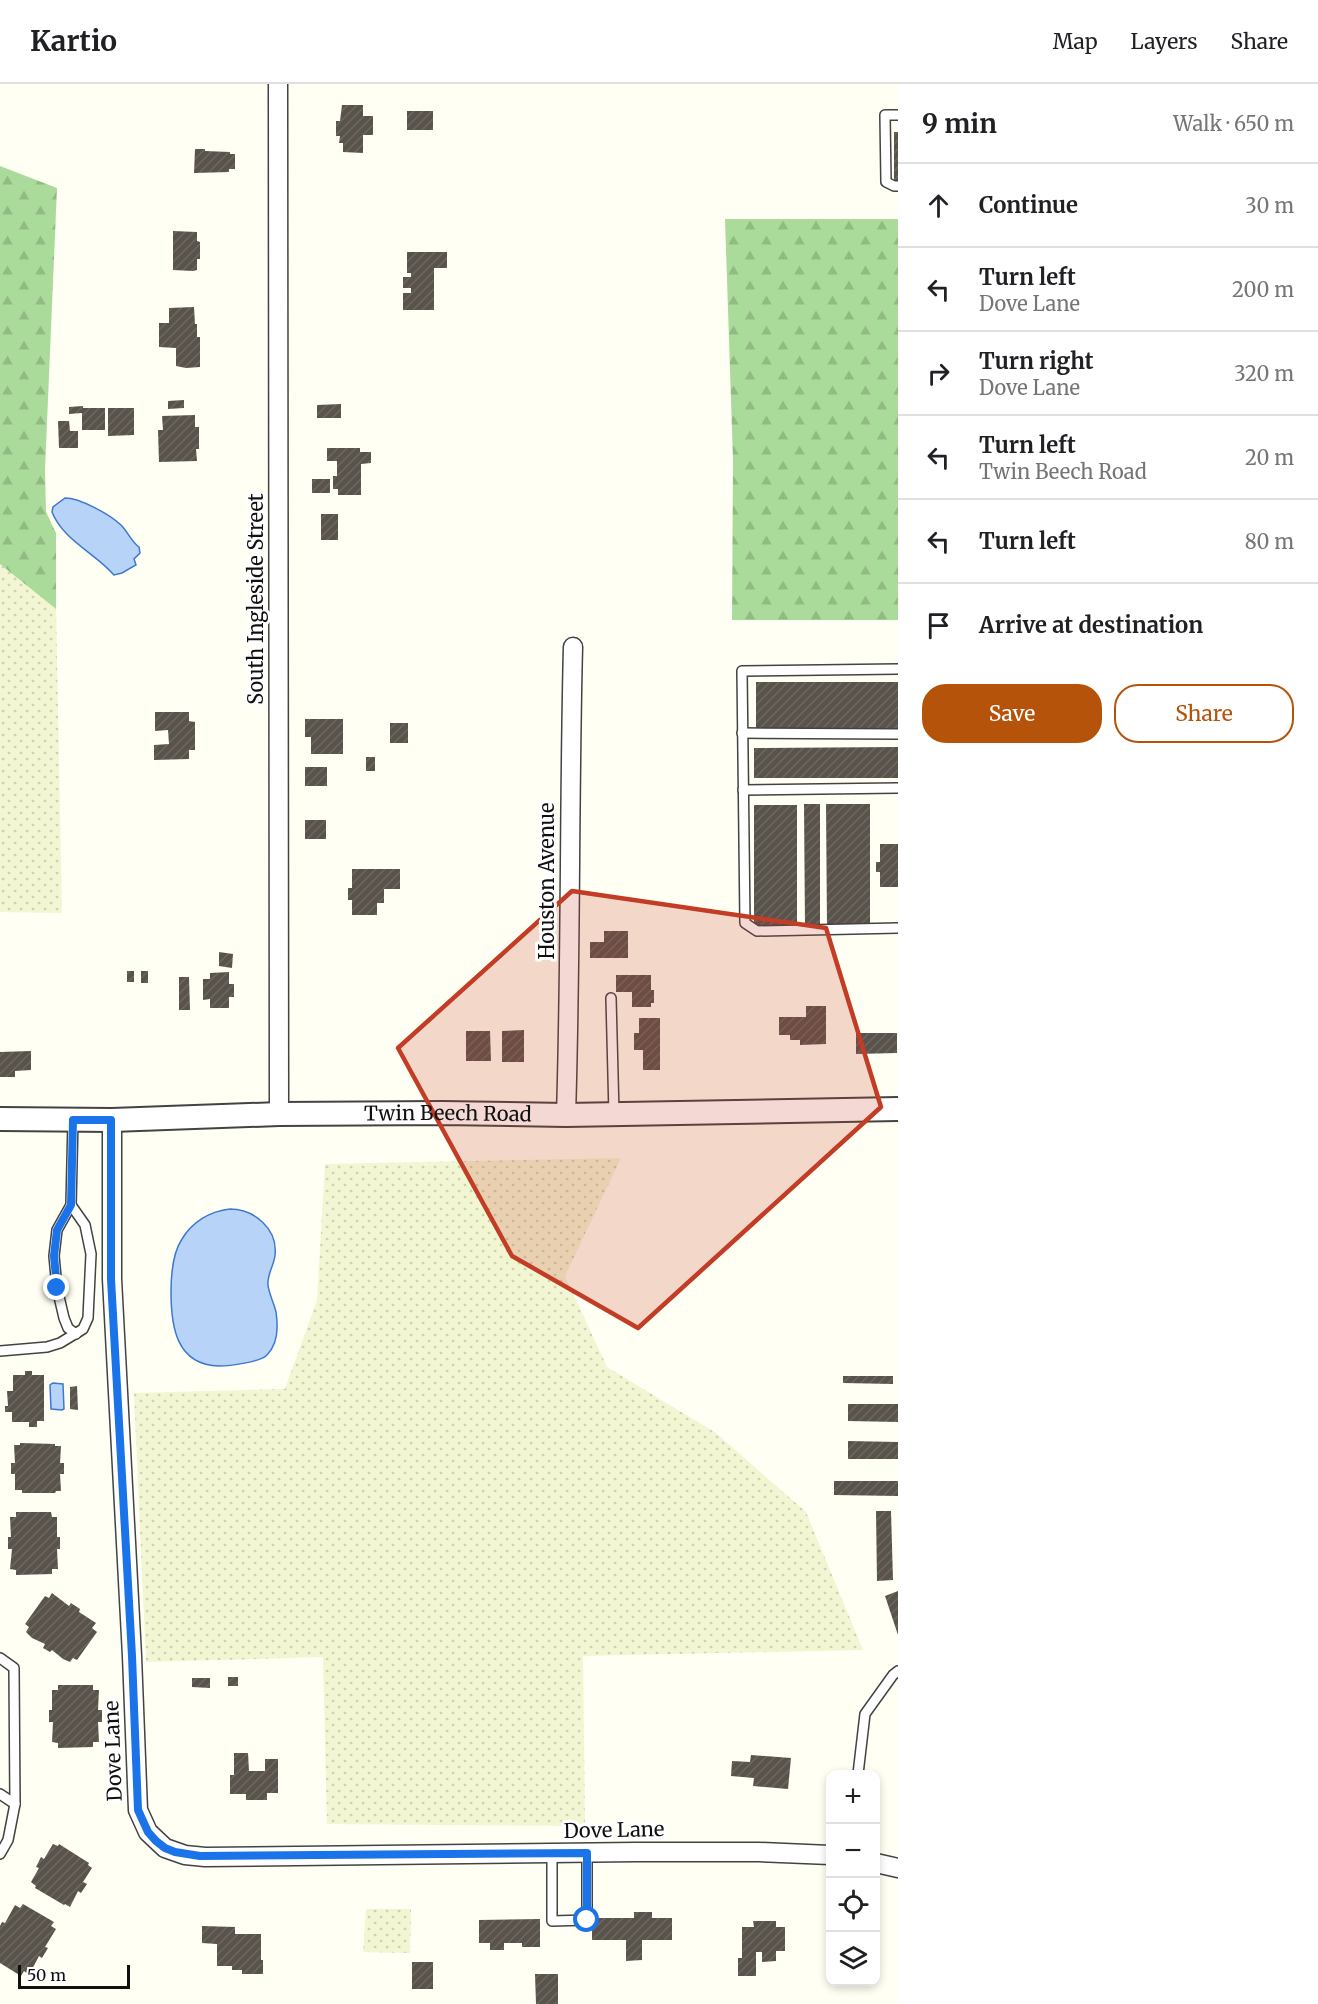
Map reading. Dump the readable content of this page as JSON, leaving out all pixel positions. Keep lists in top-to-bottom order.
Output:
{
  "streets": {
    "street": [
      "South Ingleside Street",
      "Houston Avenue",
      "Twin Beech Road",
      "Dove Lane"
    ]
  },
  "crossings": [
    ["South Ingleside Street", "Twin Beech Road"],
    ["Houston Avenue", "Twin Beech Road"],
    ["Twin Beech Road", "Dove Lane"]
  ],
  "scale_bar": "50 m",
  "page": {
    "header": "Kartio",
    "nav": ["Map", "Layers", "Share"],
    "heading": ["9 min", "Walk · 650 m"],
    "list": [
      ["Continue", "30 m"],
      ["Turn left", "Dove Lane", "200 m"],
      ["Turn right", "Dove Lane", "320 m"],
      ["Turn left", "Twin Beech Road", "20 m"],
      ["Turn left", "80 m"],
      "Arrive at destination"
    ],
    "buttons": ["Save", "Share"],
    "map_buttons": ["+", "−"],
    "scale": "50 m"
  }
}
